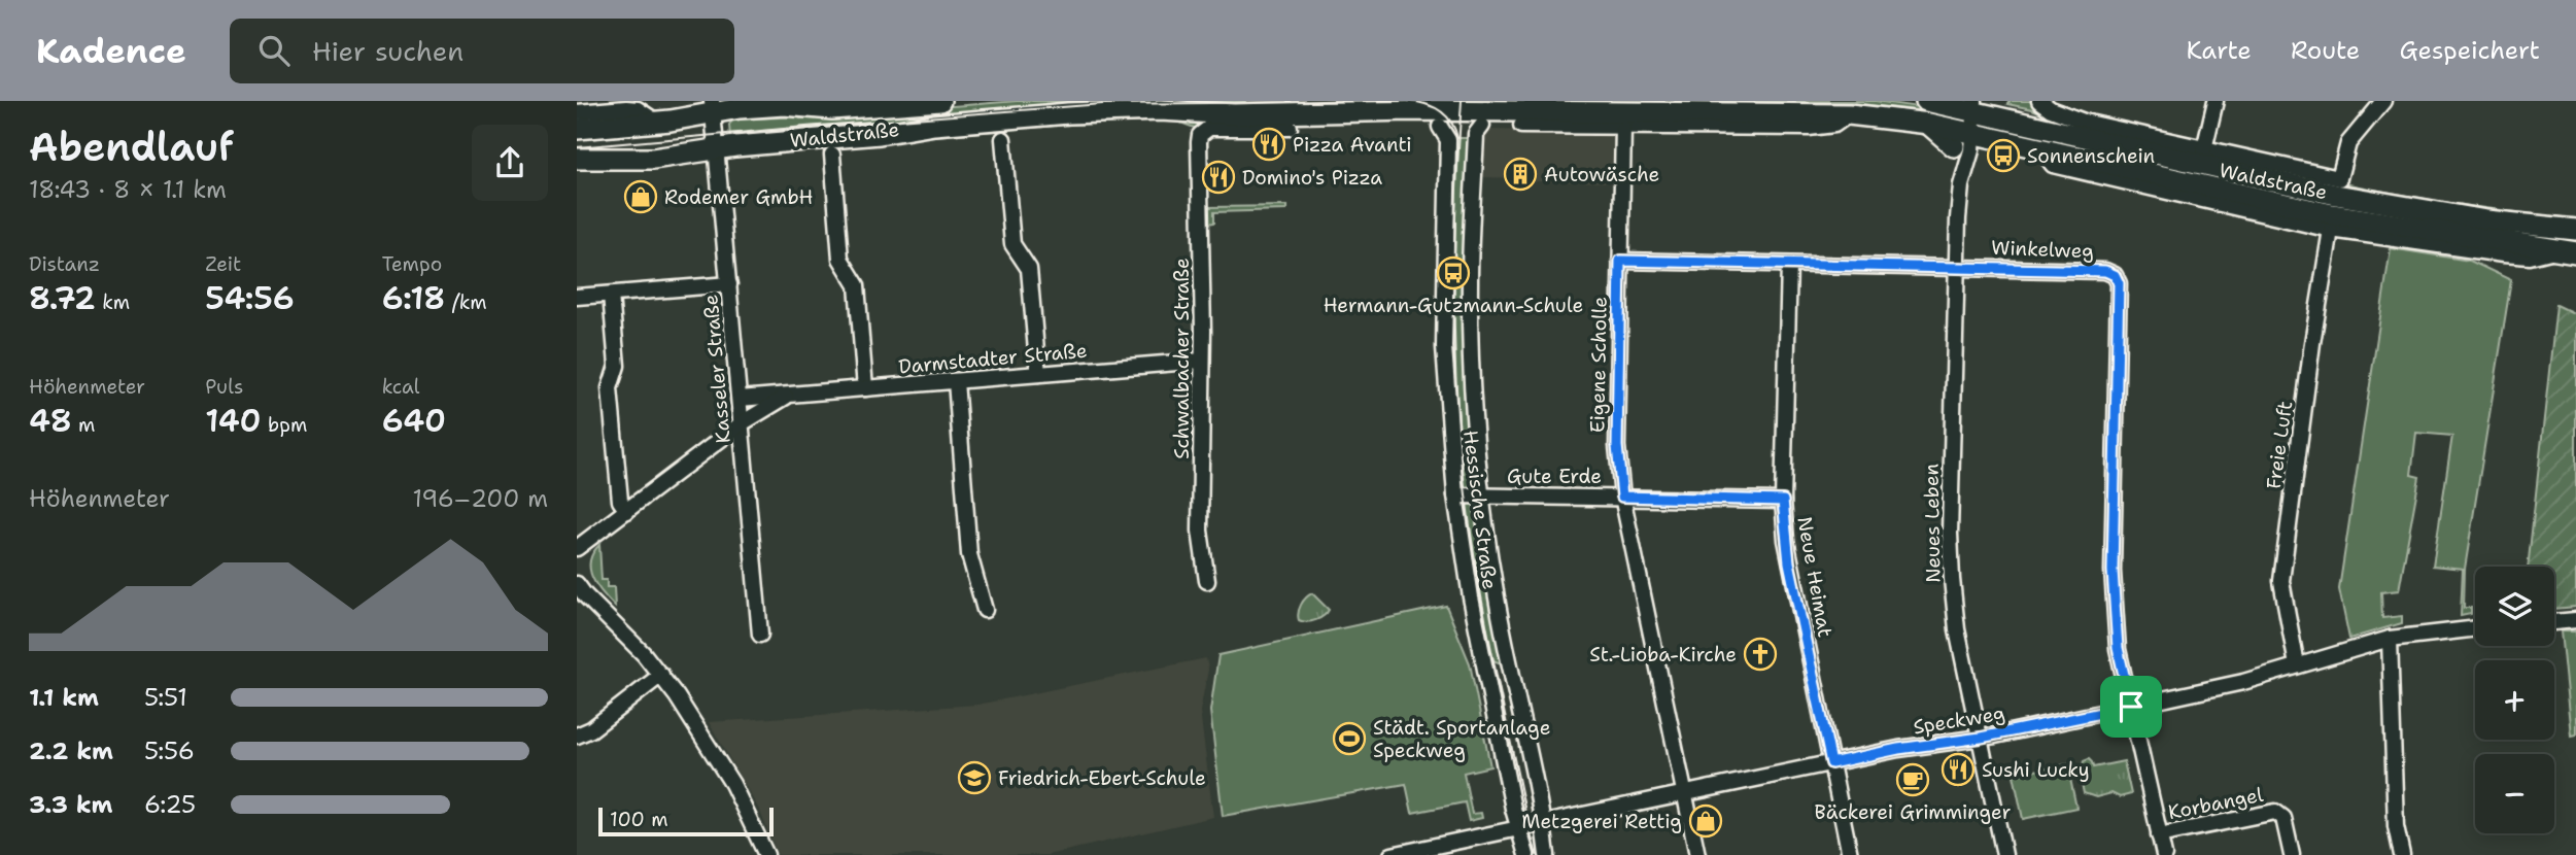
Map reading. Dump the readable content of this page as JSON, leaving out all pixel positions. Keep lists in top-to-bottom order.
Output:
{
  "streets": {
    "main road": ["Waldstraße"],
    "street": [
      "Winkelweg",
      "Darmstadter Straße",
      "Schwalbacher Straße",
      "Eigene Scholle",
      "Kasseler Straße",
      "Freie Luft",
      "Gute Erde",
      "Hessische Straße",
      "Neues Leben",
      "Neue Heimat",
      "Speckweg",
      "Korbangel"
    ]
  },
  "crossings": [
    ["Waldstraße", "Eigene Scholle"],
    ["Waldstraße", "Kasseler Straße"],
    ["Waldstraße", "Freie Luft"],
    ["Waldstraße", "Hessische Straße"],
    ["Waldstraße", "Neues Leben"],
    ["Winkelweg", "Eigene Scholle"],
    ["Winkelweg", "Neues Leben"],
    ["Winkelweg", "Neue Heimat"],
    ["Winkelweg", "Speckweg"],
    ["Winkelweg", "Korbangel"],
    ["Darmstadter Straße", "Schwalbacher Straße"],
    ["Darmstadter Straße", "Kasseler Straße"],
    ["Eigene Scholle", "Gute Erde"],
    ["Eigene Scholle", "Speckweg"],
    ["Freie Luft", "Speckweg"],
    ["Gute Erde", "Hessische Straße"],
    ["Gute Erde", "Neue Heimat"],
    ["Hessische Straße", "Speckweg"],
    ["Neues Leben", "Speckweg"],
    ["Neue Heimat", "Speckweg"]
  ],
  "places": {
    "restaurant": ["Pizza Avanti", "Domino's Pizza", "Sushi Lucky"],
    "bus stop": ["Sonnenschein", "Hermann-Gutzmann-Schule"],
    "building": ["Autowäsche"],
    "shop": ["Rodemer GmbH", "Metzgerei Rettig"],
    "church": ["St.-Lioba-Kirche"],
    "sports": ["Städt. Sportanlage Speckweg"],
    "school or university": ["Friedrich-Ebert-Schule"],
    "cafe": ["Bäckerei Grimminger"]
  },
  "scale_bar": "100 m",
  "page": {
    "header": "Kadence",
    "search": "Hier suchen",
    "nav": ["Karte", "Route", "Gespeichert"],
    "heading": ["Abendlauf", "18:43 · 8 × 1.1 km"],
    "stats": [
      ["Distanz", "8.72 km"],
      ["Zeit", "54:56"],
      ["Tempo", "6:18 /km"],
      ["Höhenmeter", "48 m"],
      ["Puls", "140 bpm"],
      ["kcal", "640"]
    ],
    "chart": ["Höhenmeter", "196–200 m"],
    "map_buttons": ["+", "−"],
    "list": [
      {
        "name": "1.1 km",
        "note": "5:51"
      },
      {
        "name": "2.2 km",
        "note": "5:56"
      },
      {
        "name": "3.3 km",
        "note": "6:25"
      }
    ],
    "scale": "100 m"
  }
}
